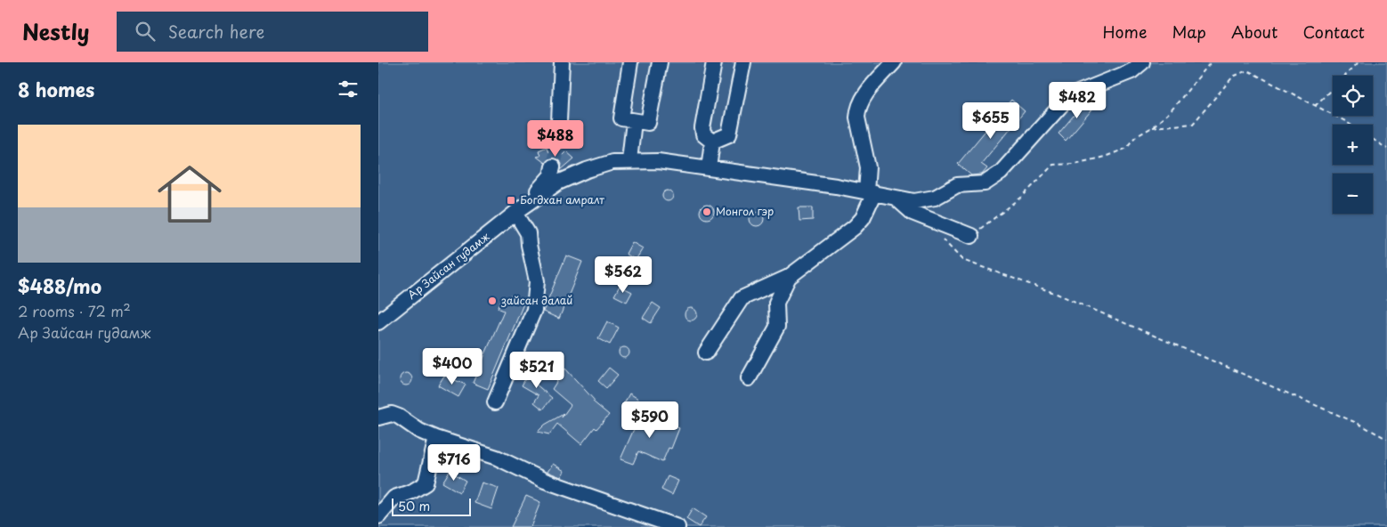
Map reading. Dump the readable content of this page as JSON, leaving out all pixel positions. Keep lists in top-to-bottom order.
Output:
{
  "streets": {
    "street": ["Ар Зайсан гудамж"]
  },
  "places": {
    "transit": ["Богдхан амралт"],
    "other": ["Монгол гэр", "зайсан далай"]
  },
  "scale_bar": "50 m",
  "page": {
    "header": "Nestly",
    "search": "Search here",
    "nav": [
      "Home",
      "Map",
      "About",
      "Contact"
    ],
    "heading": "8 homes",
    "map_buttons": ["+", "−"],
    "price": [
      "$482",
      "$655",
      "$488",
      "$562",
      "$400",
      "$521",
      "$590",
      "$716"
    ],
    "list": [
      {
        "name": "$488/mo",
        "note": "2 rooms · 72 m² · Ар Зайсан гудамж"
      }
    ],
    "scale": "50 m"
  }
}
